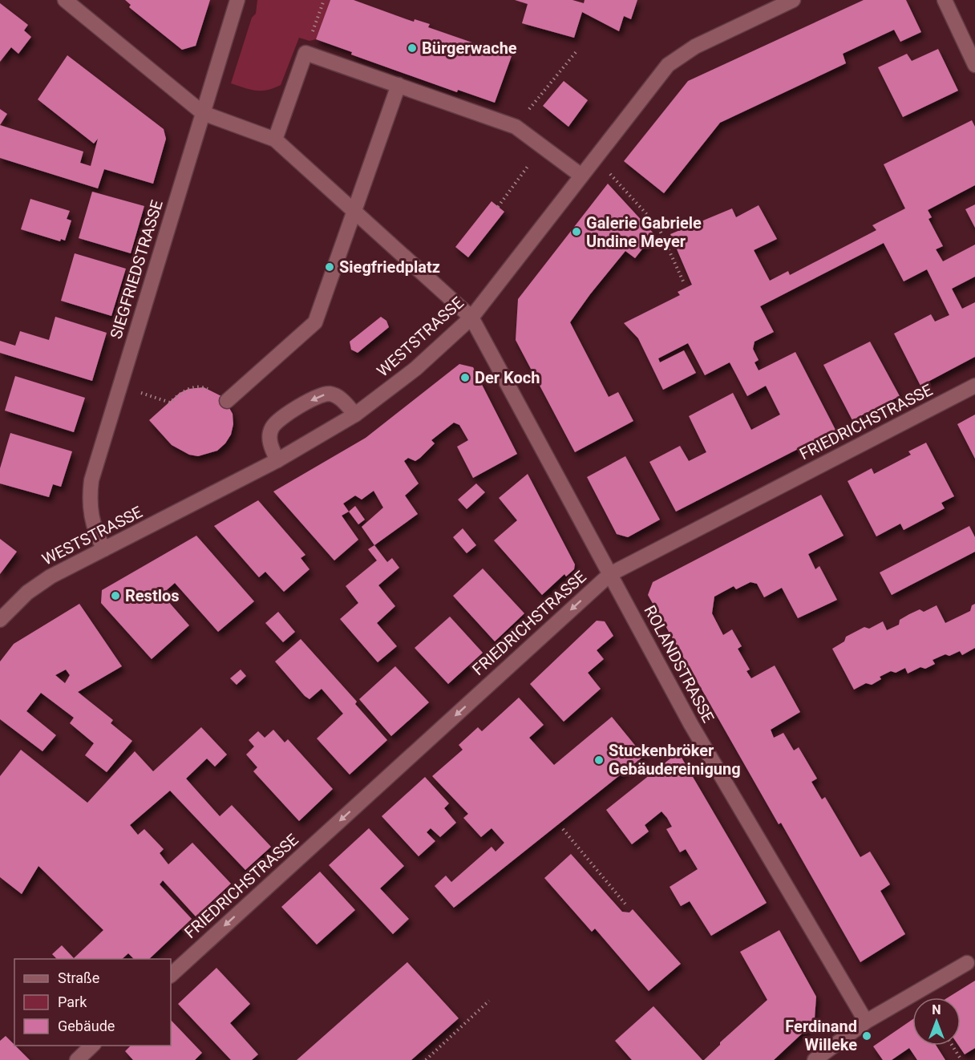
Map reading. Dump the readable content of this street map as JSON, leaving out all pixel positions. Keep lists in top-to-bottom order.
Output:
{
  "streets": {
    "street": [
      "SIEGFRIEDSTRASSE",
      "WESTSTRASSE",
      "FRIEDRICHSTRASSE",
      "ROLANDSTRASSE"
    ]
  },
  "crossings": [
    ["SIEGFRIEDSTRASSE", "WESTSTRASSE"],
    ["WESTSTRASSE", "ROLANDSTRASSE"],
    ["FRIEDRICHSTRASSE", "ROLANDSTRASSE"]
  ],
  "one_way": ["FRIEDRICHSTRASSE"],
  "places": [
    "Bürgerwache",
    "Galerie Gabriele Undine Meyer",
    "Siegfriedplatz",
    "Der Koch",
    "Restlos",
    "Stuckenbröker Gebäudereinigung",
    "Ferdinand Willeke"
  ],
  "legend": ["Straße", "Park", "Gebäude"],
  "north": "top"
}
